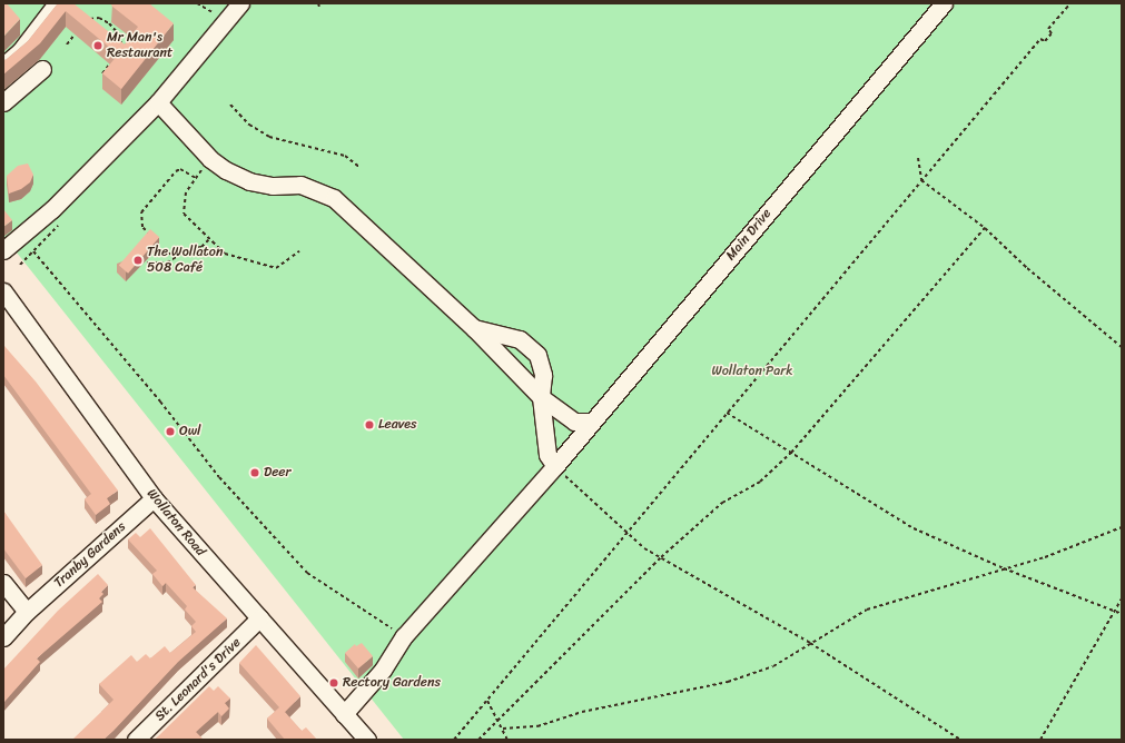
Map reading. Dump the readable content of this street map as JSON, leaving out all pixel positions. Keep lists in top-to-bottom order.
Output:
{
  "streets": {
    "street": [
      "Main Drive",
      "Wollaton Road",
      "Tranby Gardens",
      "St. Leonard's Drive"
    ]
  },
  "crossings": [
    ["Main Drive", "Wollaton Road"],
    ["Wollaton Road", "Tranby Gardens"],
    ["Wollaton Road", "St. Leonard's Drive"]
  ],
  "parks": ["Wollaton Park"],
  "places": [
    "Mr Man's Restaurant",
    "The Wollaton 508 Café",
    "Leaves",
    "Owl",
    "Deer",
    "Rectory Gardens"
  ]
}
